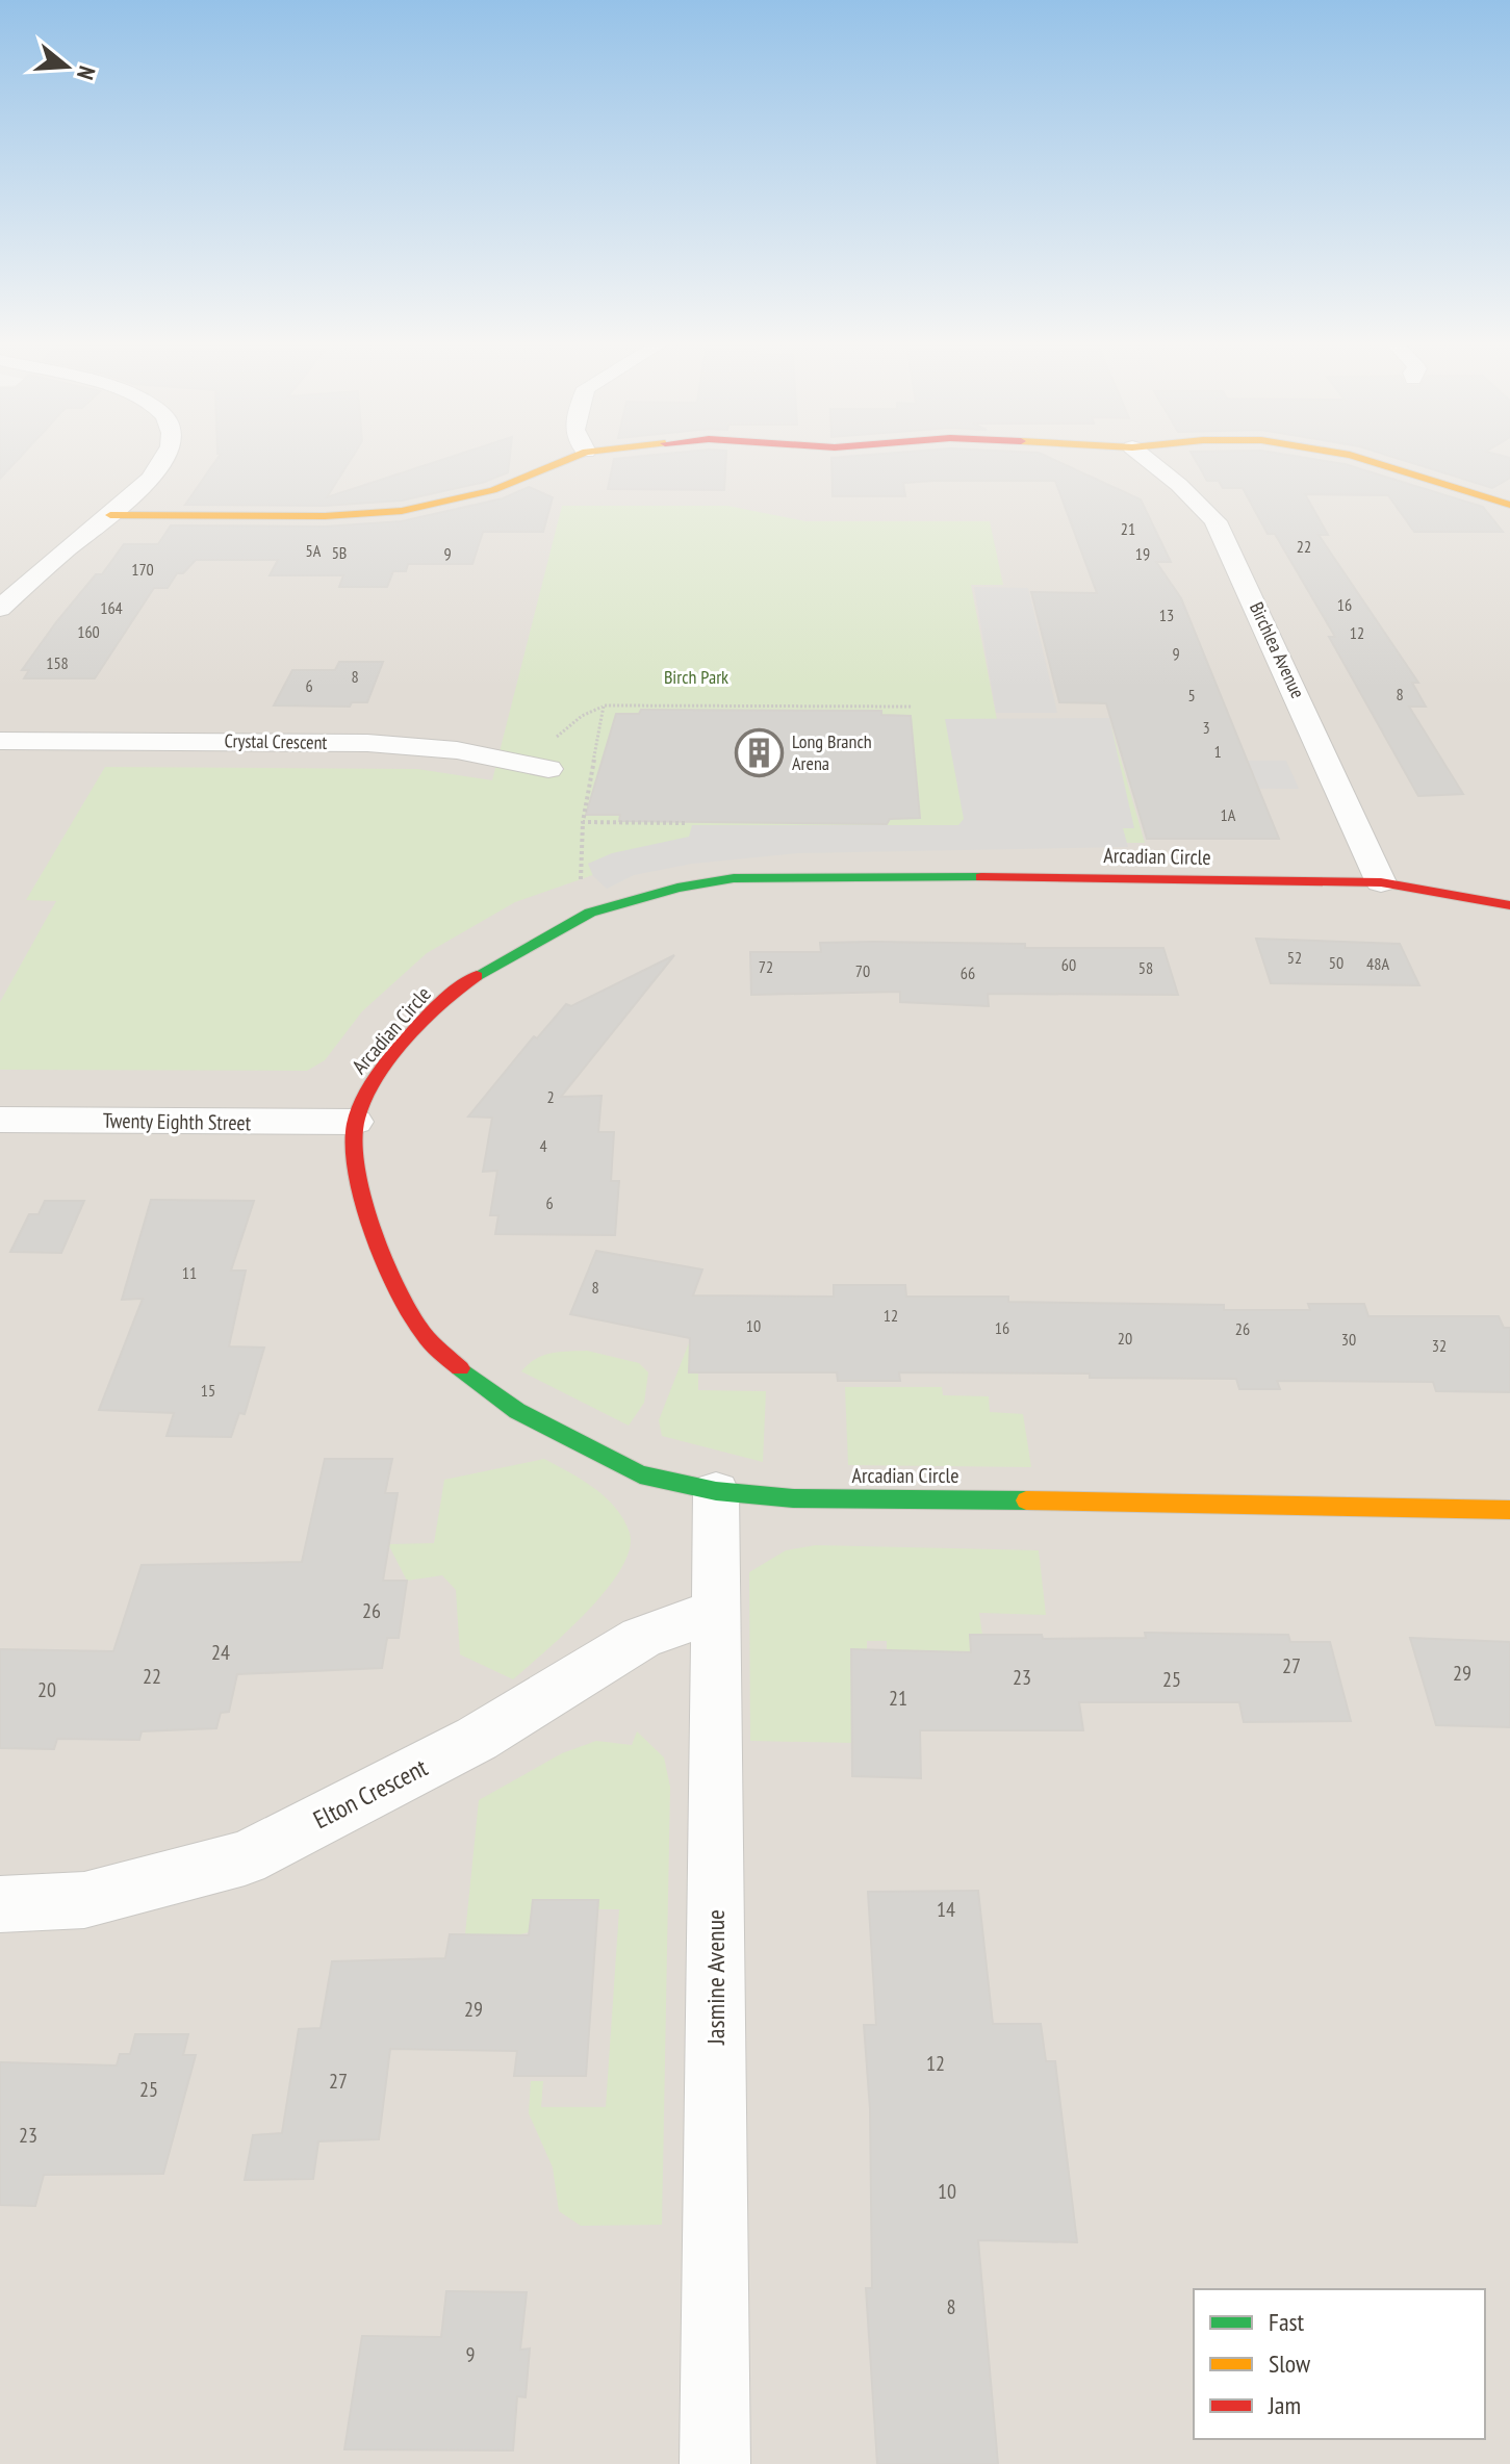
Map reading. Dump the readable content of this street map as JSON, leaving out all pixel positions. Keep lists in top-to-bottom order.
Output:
{
  "streets": {
    "street": [
      "Birchlea Avenue",
      "Crystal Crescent",
      "Arcadian Circle",
      "Twenty Eighth Street",
      "Elton Crescent",
      "Jasmine Avenue"
    ]
  },
  "crossings": [
    ["Birchlea Avenue", "Arcadian Circle"],
    ["Arcadian Circle", "Twenty Eighth Street"],
    ["Arcadian Circle", "Jasmine Avenue"],
    ["Elton Crescent", "Jasmine Avenue"]
  ],
  "parks": ["Birch Park"],
  "places": {
    "building": ["Long Branch Arena"]
  },
  "house_numbers": [
    "21",
    "22",
    "5A",
    "5B",
    "9",
    "19",
    "170",
    "16",
    "164",
    "13",
    "160",
    "12",
    "9",
    "158",
    "8",
    "6",
    "8",
    "5",
    "3",
    "1",
    "1A",
    "52",
    "50",
    "48A",
    "60",
    "72",
    "58",
    "70",
    "66",
    "2",
    "4",
    "6",
    "11",
    "8",
    "12",
    "10",
    "16",
    "26",
    "20",
    "30",
    "32",
    "15",
    "26",
    "24",
    "27",
    "29",
    "22",
    "23",
    "25",
    "20",
    "21",
    "14",
    "29",
    "12",
    "27",
    "25",
    "23",
    "10",
    "8",
    "9"
  ],
  "legend": ["Fast", "Slow", "Jam"],
  "north": "right"
}
